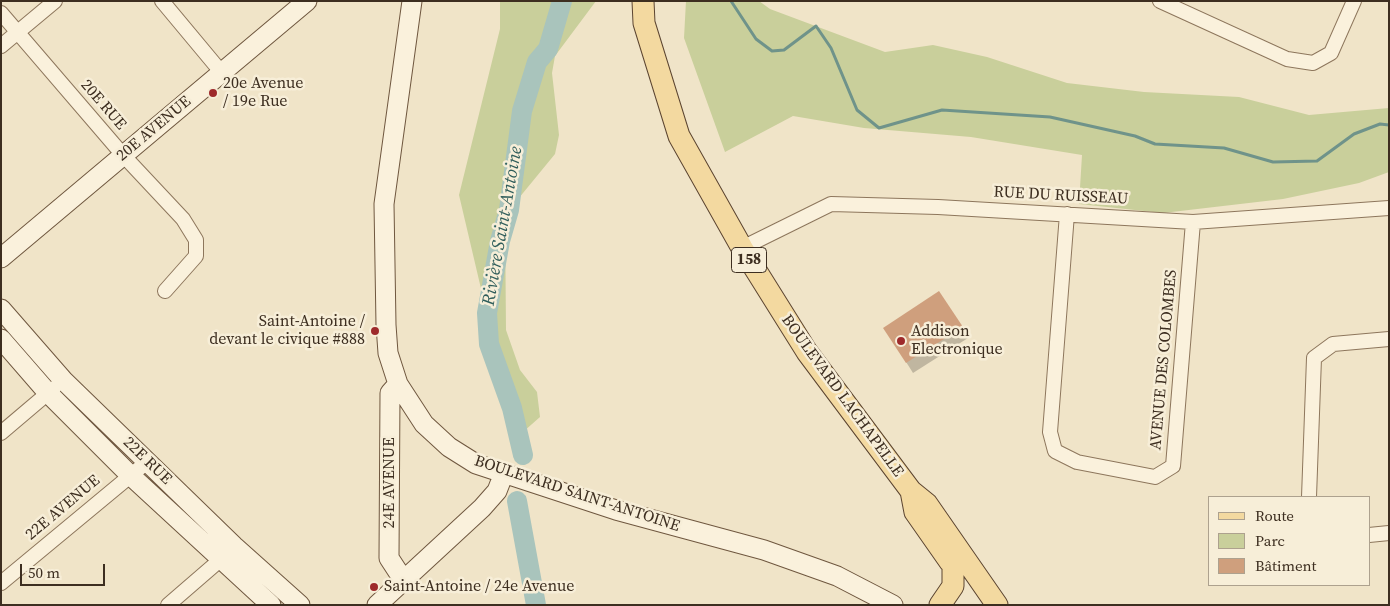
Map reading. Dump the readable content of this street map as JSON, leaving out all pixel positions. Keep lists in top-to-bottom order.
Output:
{
  "streets": {
    "main road": ["158", "BOULEVARD LACHAPELLE"],
    "street": [
      "20E RUE",
      "20E AVENUE",
      "RUE DU RUISSEAU",
      "AVENUE DES COLOMBES",
      "22E RUE",
      "24E AVENUE",
      "BOULEVARD SAINT-ANTOINE",
      "22E AVENUE"
    ]
  },
  "crossings": [
    ["20E RUE", "20E AVENUE"],
    ["RUE DU RUISSEAU", "AVENUE DES COLOMBES"],
    ["RUE DU RUISSEAU", "BOULEVARD LACHAPELLE"],
    ["22E RUE", "22E AVENUE"],
    ["24E AVENUE", "BOULEVARD SAINT-ANTOINE"]
  ],
  "water": ["Rivière Saint-Antoine"],
  "places": [
    "20e Avenue / 19e Rue",
    "Saint-Antoine / devant le civique #888",
    "Addison Electronique",
    "Saint-Antoine / 24e Avenue"
  ],
  "legend": ["Route", "Parc", "Bâtiment"],
  "scale_bar": "50 m"
}
